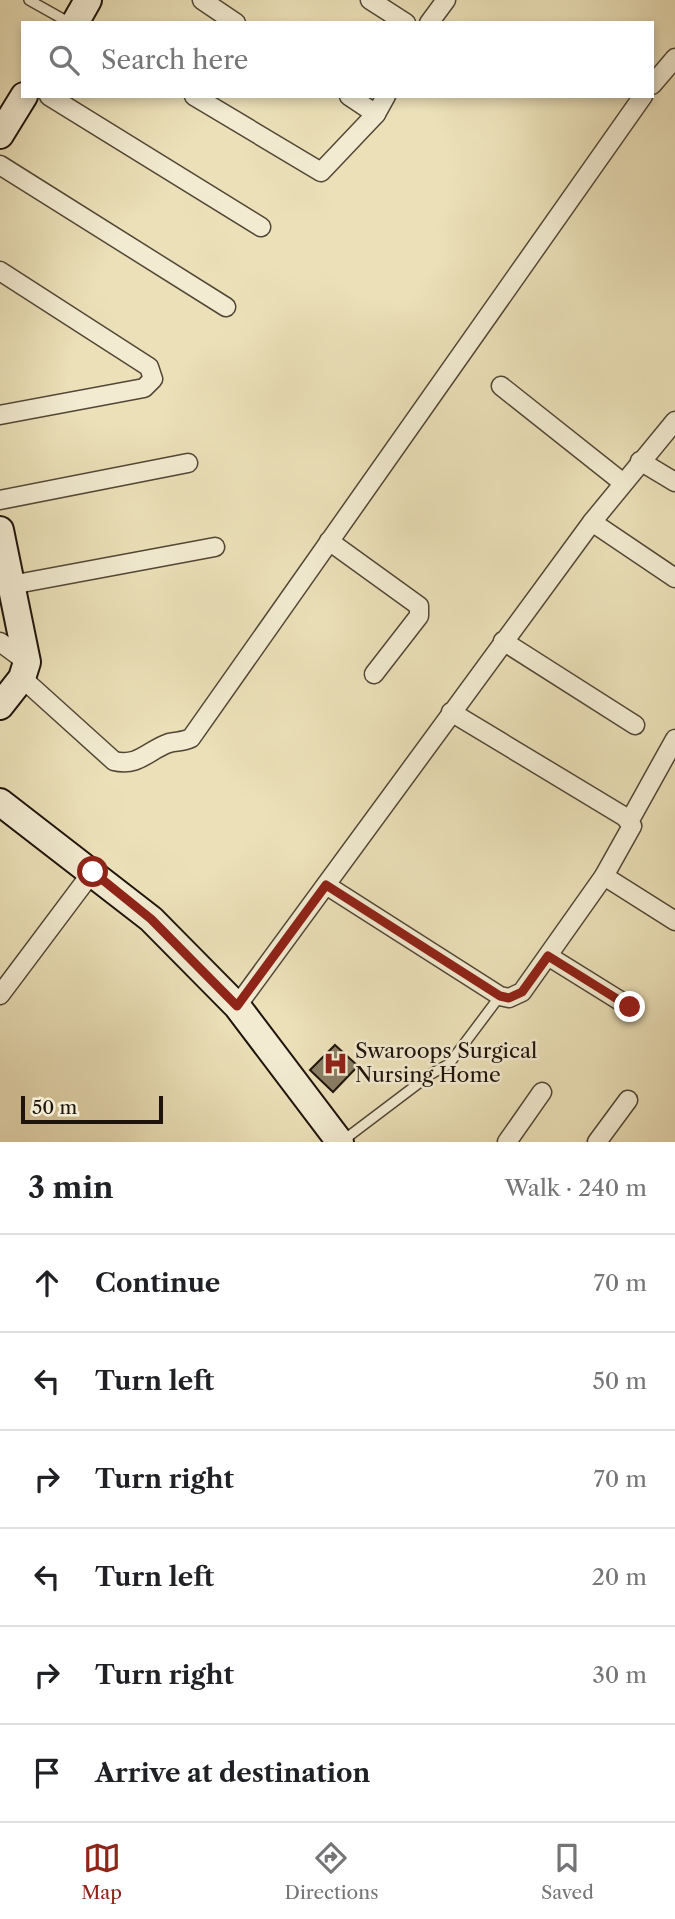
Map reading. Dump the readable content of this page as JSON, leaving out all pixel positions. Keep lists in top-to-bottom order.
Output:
{
  "places": {
    "hospital": ["Swaroops Surgical Nursing Home"]
  },
  "scale_bar": "50 m",
  "page": {
    "search": "Search here",
    "scale": "50 m",
    "heading": ["3 min", "Walk · 240 m"],
    "list": [
      ["Continue", "70 m"],
      ["Turn left", "50 m"],
      ["Turn right", "70 m"],
      ["Turn left", "20 m"],
      ["Turn right", "30 m"],
      "Arrive at destination"
    ],
    "nav": ["Map", "Directions", "Saved"]
  }
}
